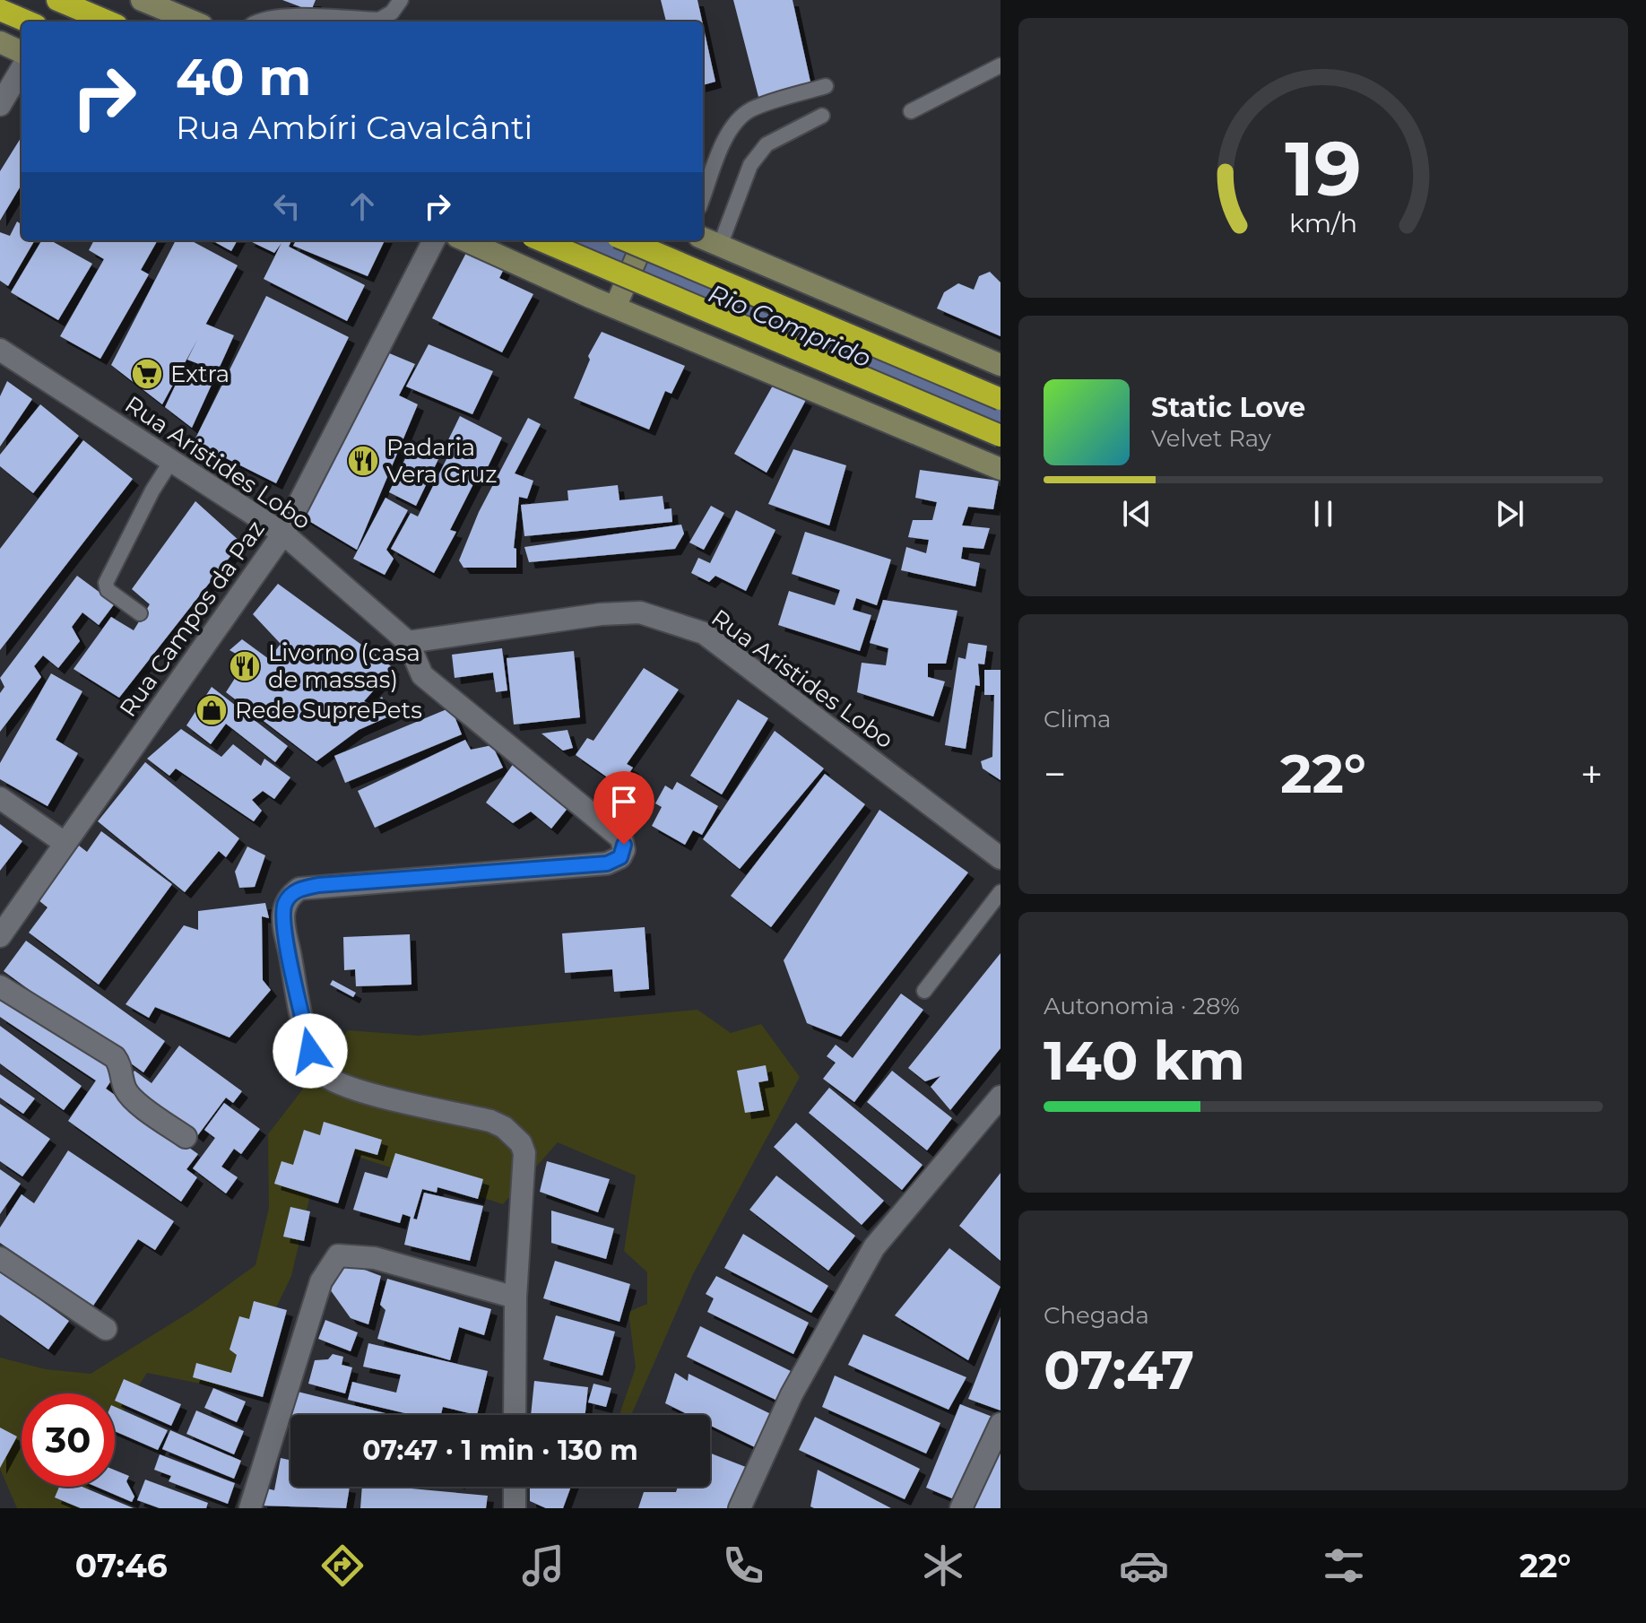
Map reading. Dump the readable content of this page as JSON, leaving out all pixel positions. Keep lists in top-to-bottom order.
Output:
{
  "streets": {
    "street": ["Rua Aristides Lobo", "Rua Campos da Paz"]
  },
  "crossings": [
    ["Rua Aristides Lobo", "Rua Campos da Paz"]
  ],
  "water": ["Rio Comprido"],
  "places": {
    "supermarket": ["Extra"],
    "restaurant": ["Padaria Vera Cruz", "Livorno (casa de massas)"],
    "shop": ["Rede SuprePets"]
  },
  "page": {
    "turn": ["40 m", "Rua Ambíri Cavalcânti"],
    "song": ["Static Love", "Velvet Ray"],
    "tile": [
      "Clima",
      ["Autonomia · 28%", "140 km"],
      ["Chegada", "07:47"]
    ],
    "heat": ["−", "22°", "+"],
    "limit": "30",
    "trip": "07:47 · 1 min · 130 m",
    "tabs": ["07:46", "22°"],
    "gauge": ["19", "km/h"]
  }
}
